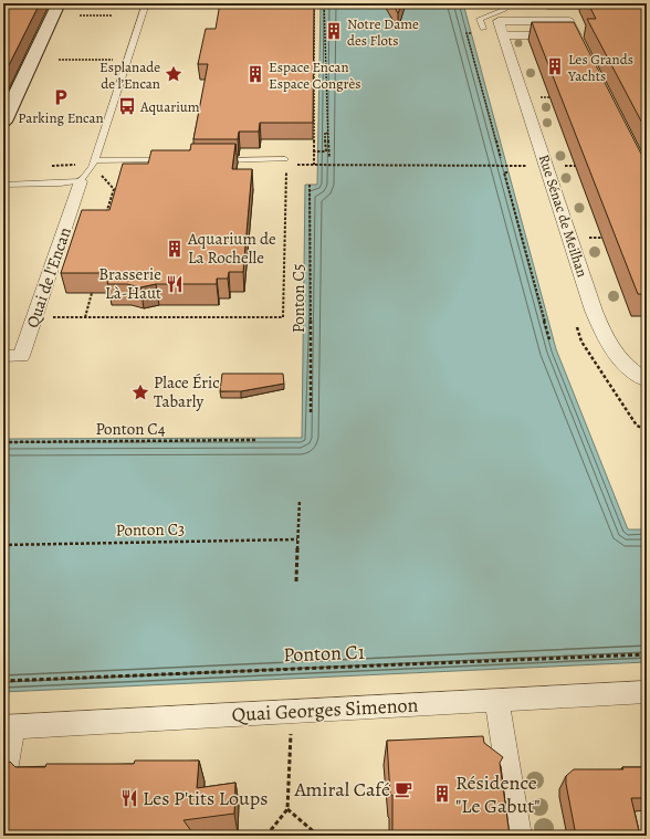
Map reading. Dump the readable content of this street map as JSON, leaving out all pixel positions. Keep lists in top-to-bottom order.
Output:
{
  "streets": {
    "street": ["Rue Sénac de Meilhan", "Quai de l'Encan", "Quai Georges Simenon"],
    "path": [
      "Ponton C5",
      "Ponton C4",
      "Ponton C3",
      "Ponton C1"
    ]
  },
  "places": {
    "building": [
      "Notre Dame des Flots",
      "Les Grands Yachts",
      "Espace Encan Espace Congrès",
      "Aquarium de La Rochelle",
      "Résidence \"Le Gabut\""
    ],
    "place": ["Esplanade de l’Encan", "Place Éric Tabarly"],
    "parking": ["Parking Encan"],
    "bus stop": ["Aquarium"],
    "restaurant": ["Brasserie Là-Haut", "Les P'tits Loups"],
    "cafe": ["Amiral Café"]
  }
}
